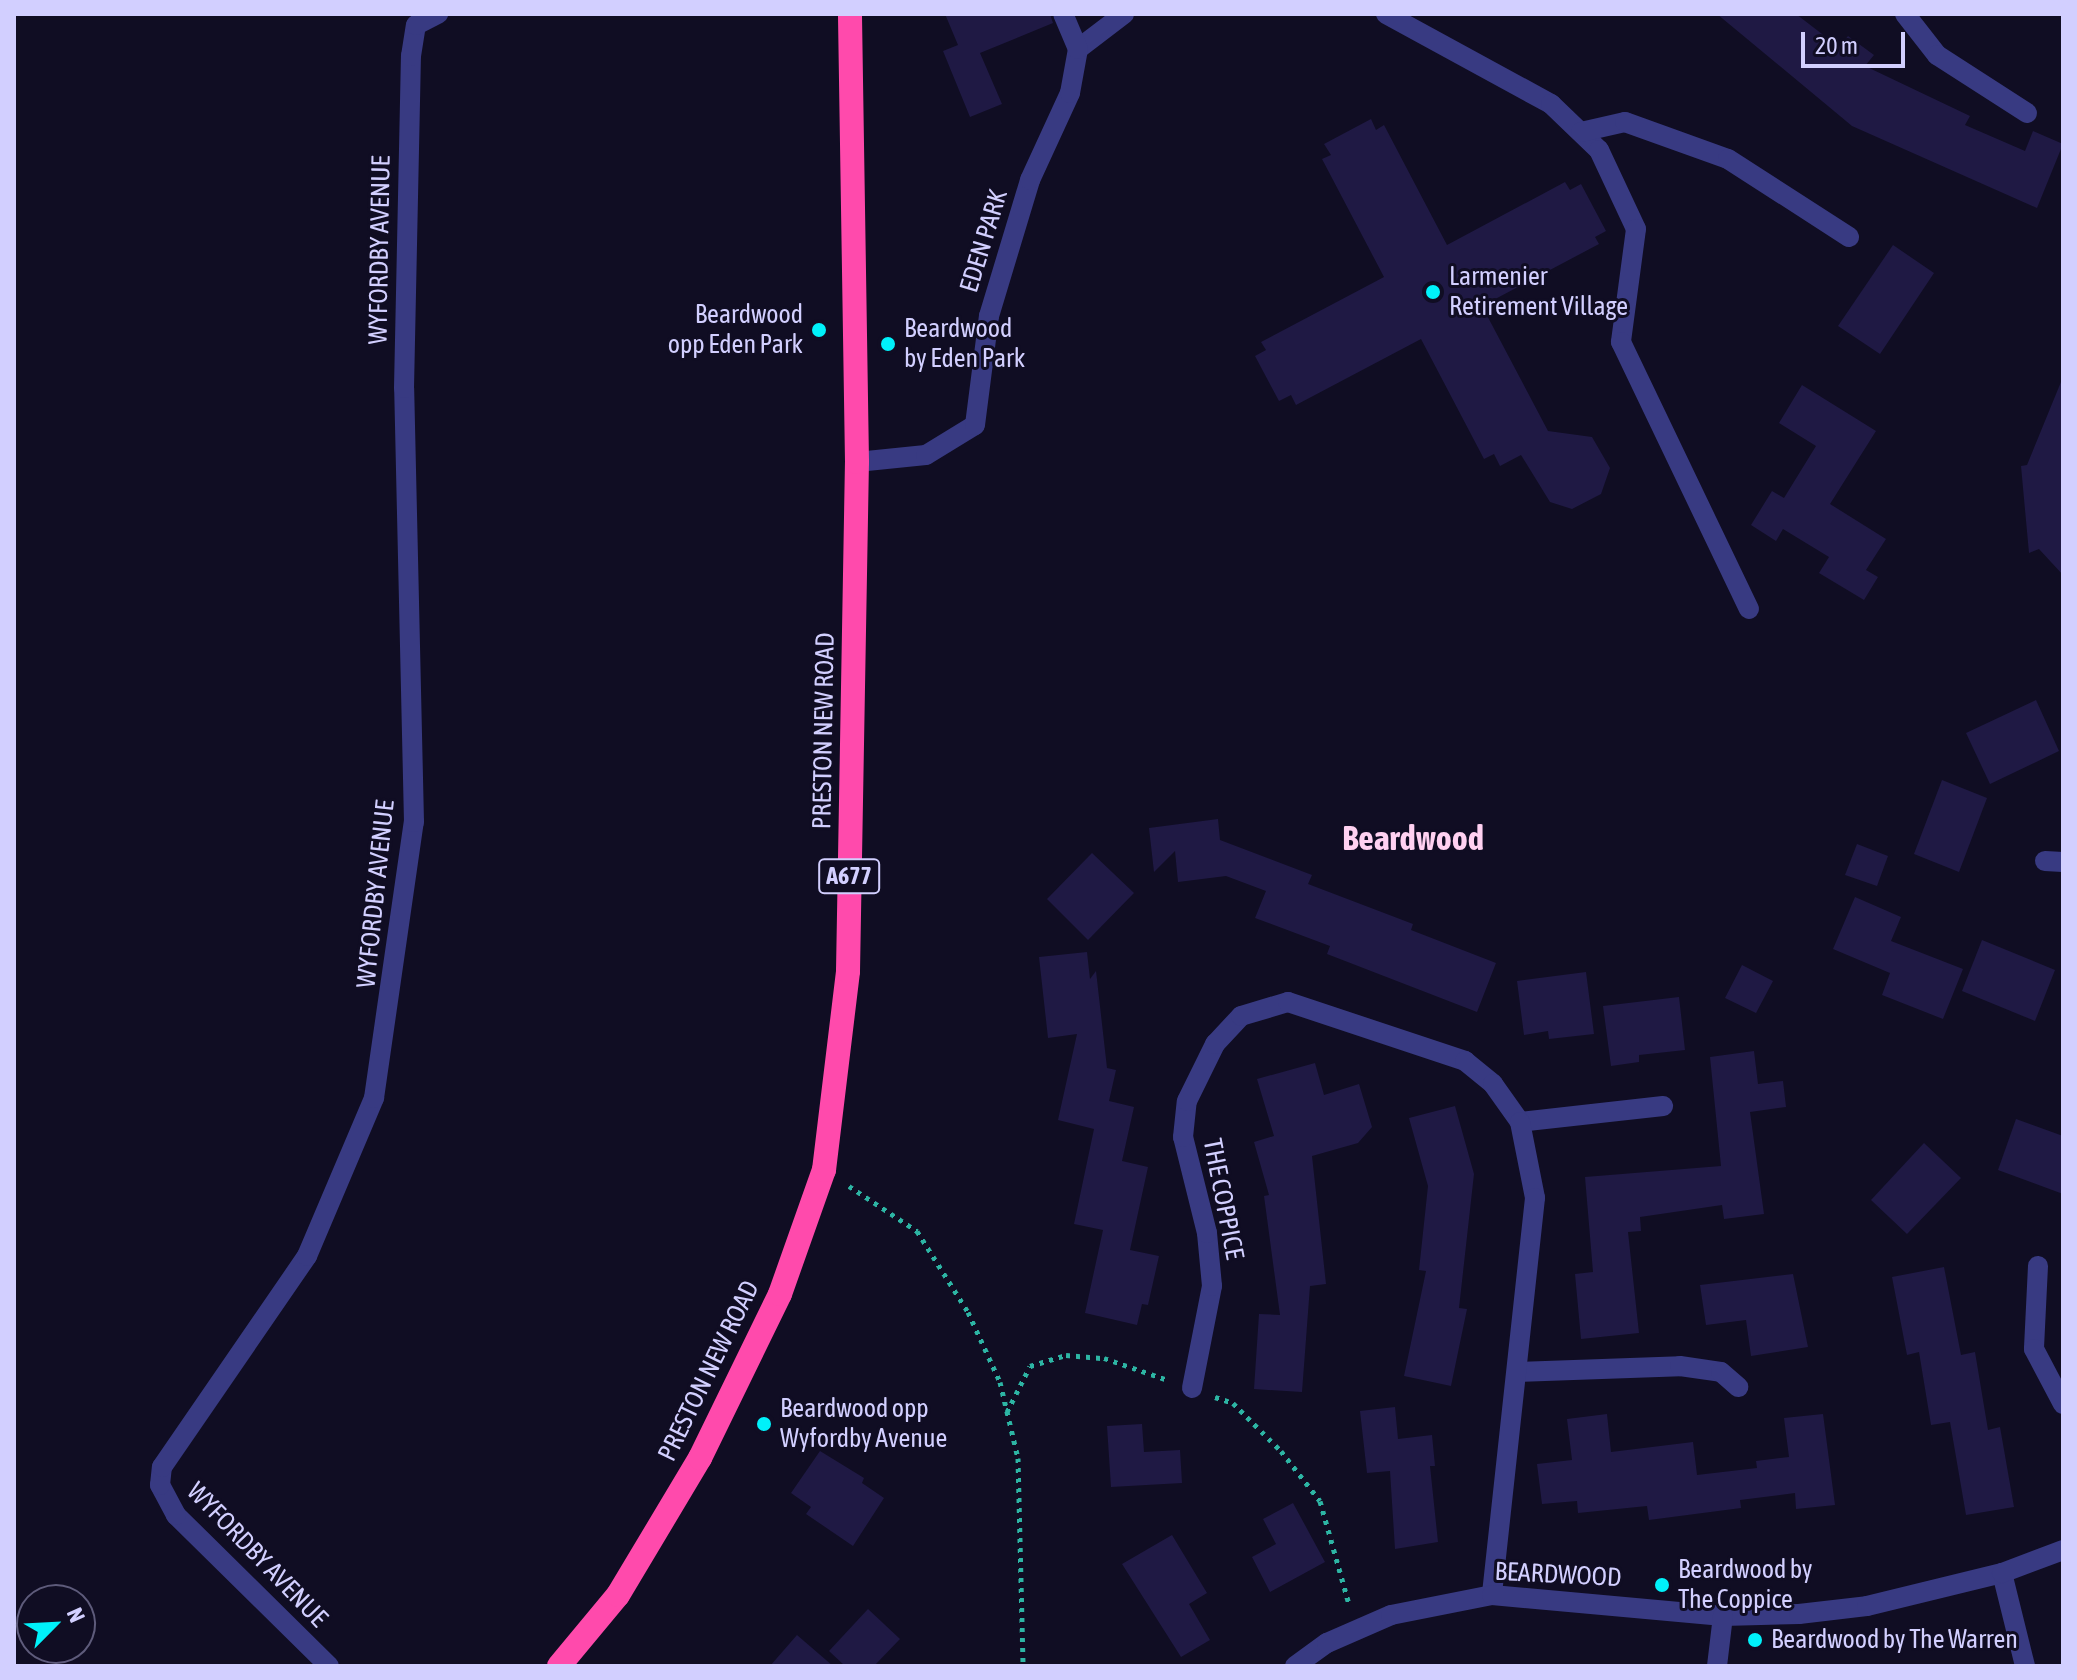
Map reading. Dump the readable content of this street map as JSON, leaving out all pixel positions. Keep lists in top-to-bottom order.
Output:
{
  "streets": {
    "highway": ["PRESTON NEW ROAD", "A677"],
    "street": [
      "EDEN PARK",
      "WYFORDBY AVENUE",
      "THE COPPICE",
      "BEARDWOOD"
    ]
  },
  "crossings": [
    ["EDEN PARK", "PRESTON NEW ROAD"],
    ["THE COPPICE", "BEARDWOOD"]
  ],
  "districts": ["Beardwood"],
  "places": [
    "Larmenier Retirement Village",
    "Beardwood opp Eden Park",
    "Beardwood by Eden Park",
    "Beardwood opp Wyfordby Avenue",
    "Beardwood by The Coppice",
    "Beardwood by The Warren"
  ],
  "scale_bar": "20 m",
  "north": "top right"
}
